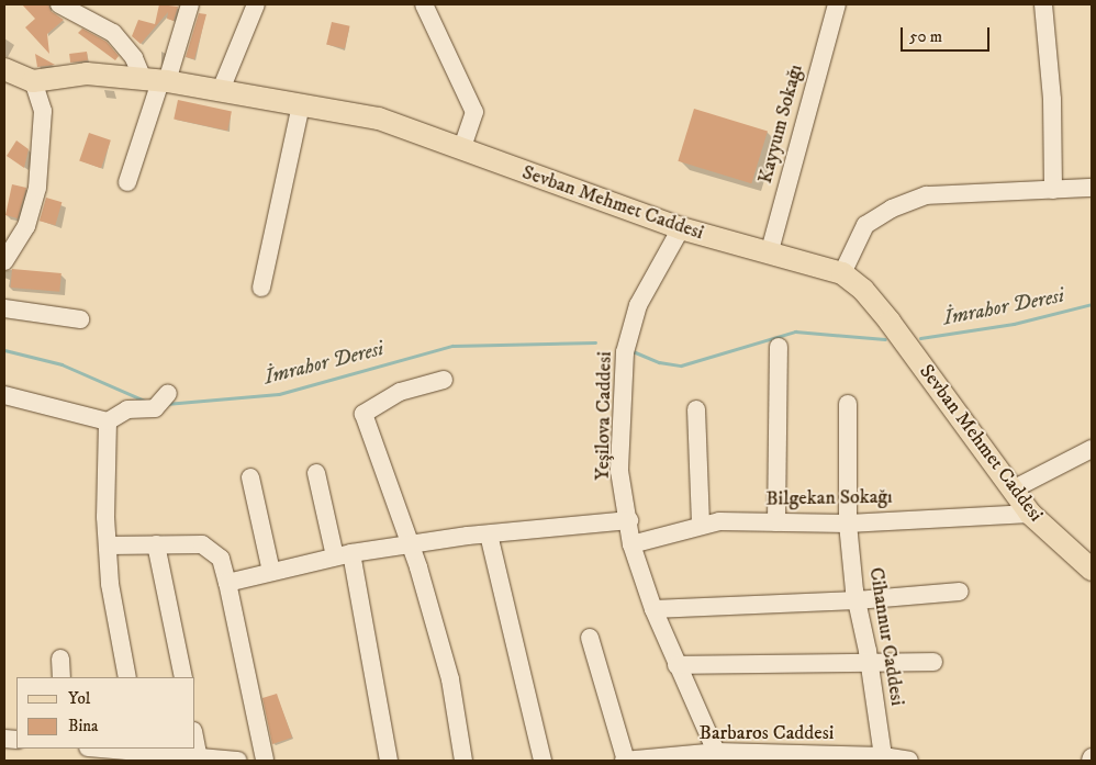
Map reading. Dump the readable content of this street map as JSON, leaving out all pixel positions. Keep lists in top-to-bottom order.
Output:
{
  "streets": {
    "main road": ["Sevban Mehmet Caddesi"],
    "street": [
      "Kayyum Sokağı",
      "Yeşilova Caddesi",
      "Bilgekan Sokağı",
      "Cihannur Caddesi",
      "Barbaros Caddesi"
    ]
  },
  "crossings": [
    ["Kayyum Sokağı", "Sevban Mehmet Caddesi"],
    ["Sevban Mehmet Caddesi", "Yeşilova Caddesi"],
    ["Sevban Mehmet Caddesi", "Bilgekan Sokağı"],
    ["Yeşilova Caddesi", "Bilgekan Sokağı"],
    ["Yeşilova Caddesi", "Barbaros Caddesi"],
    ["Bilgekan Sokağı", "Cihannur Caddesi"],
    ["Cihannur Caddesi", "Barbaros Caddesi"]
  ],
  "water": ["İmrahor Deresi"],
  "legend": ["Yol", "Bina"],
  "scale_bar": "50 m"
}
